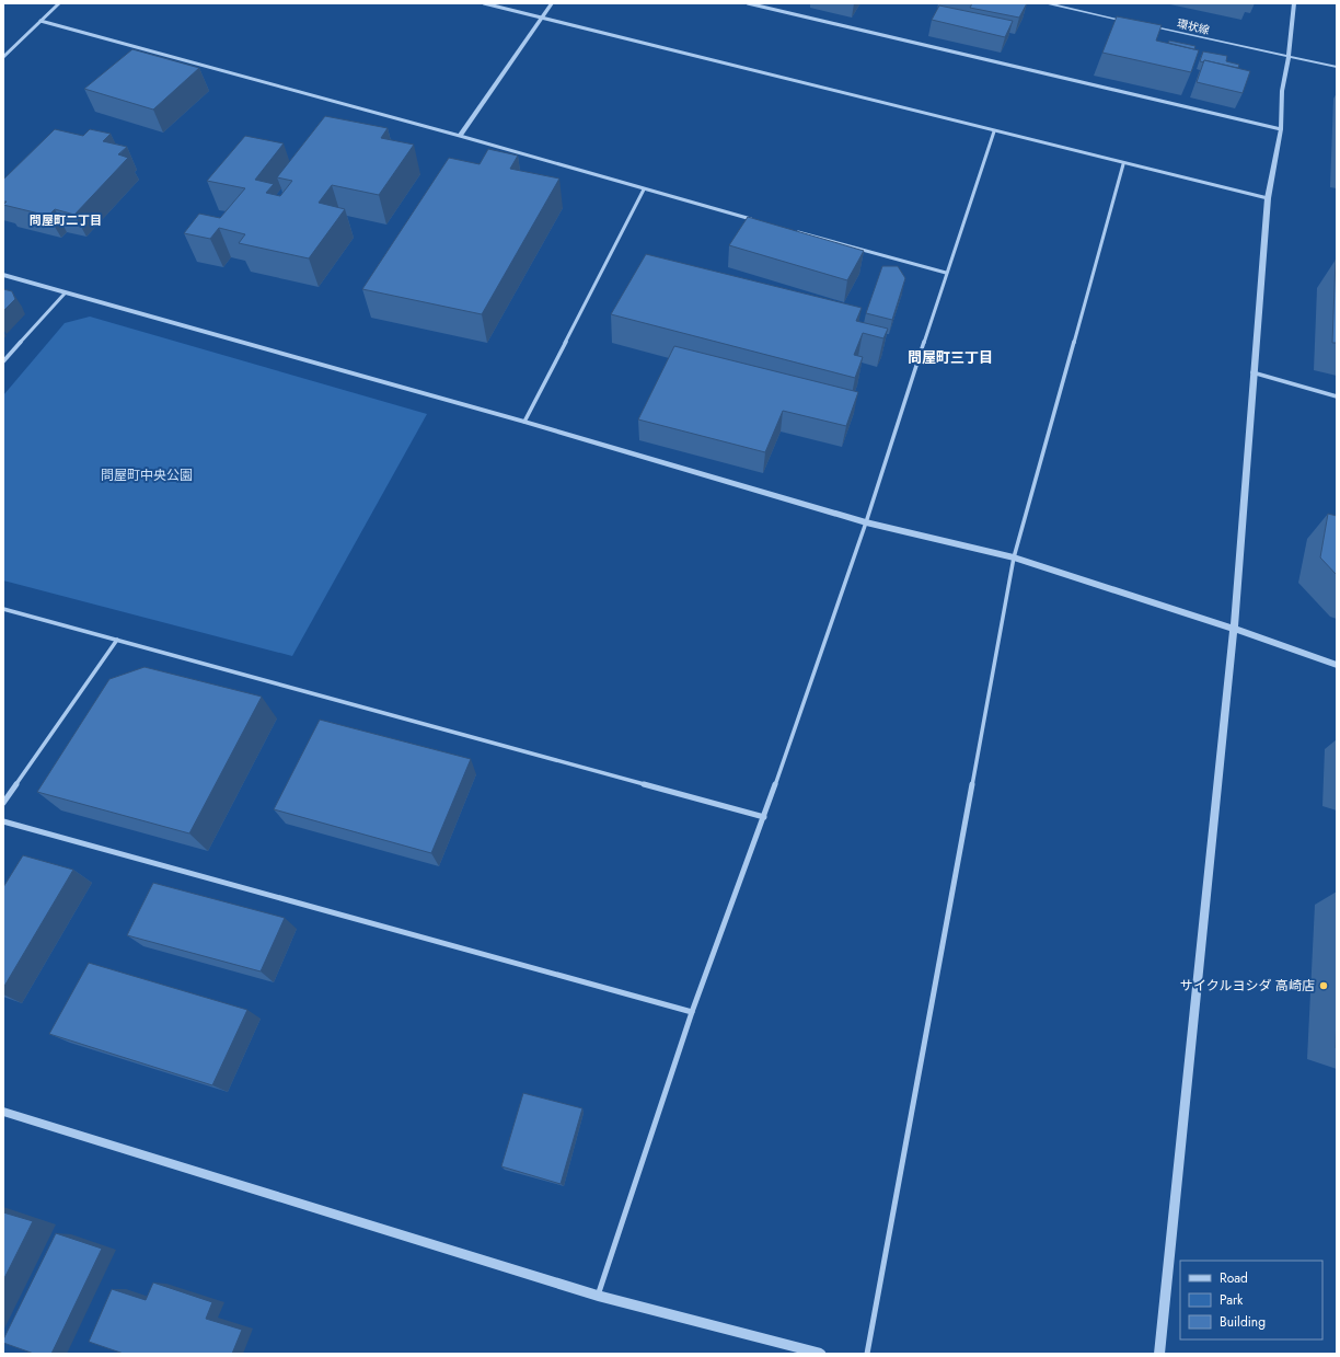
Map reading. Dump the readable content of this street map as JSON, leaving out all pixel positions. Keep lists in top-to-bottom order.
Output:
{
  "streets": {
    "street": ["環状線"]
  },
  "districts": ["問屋町二丁目", "問屋町三丁目"],
  "parks": ["問屋町中央公園"],
  "places": ["サイクルヨシダ 高崎店"],
  "legend": ["Road", "Park", "Building"]
}
